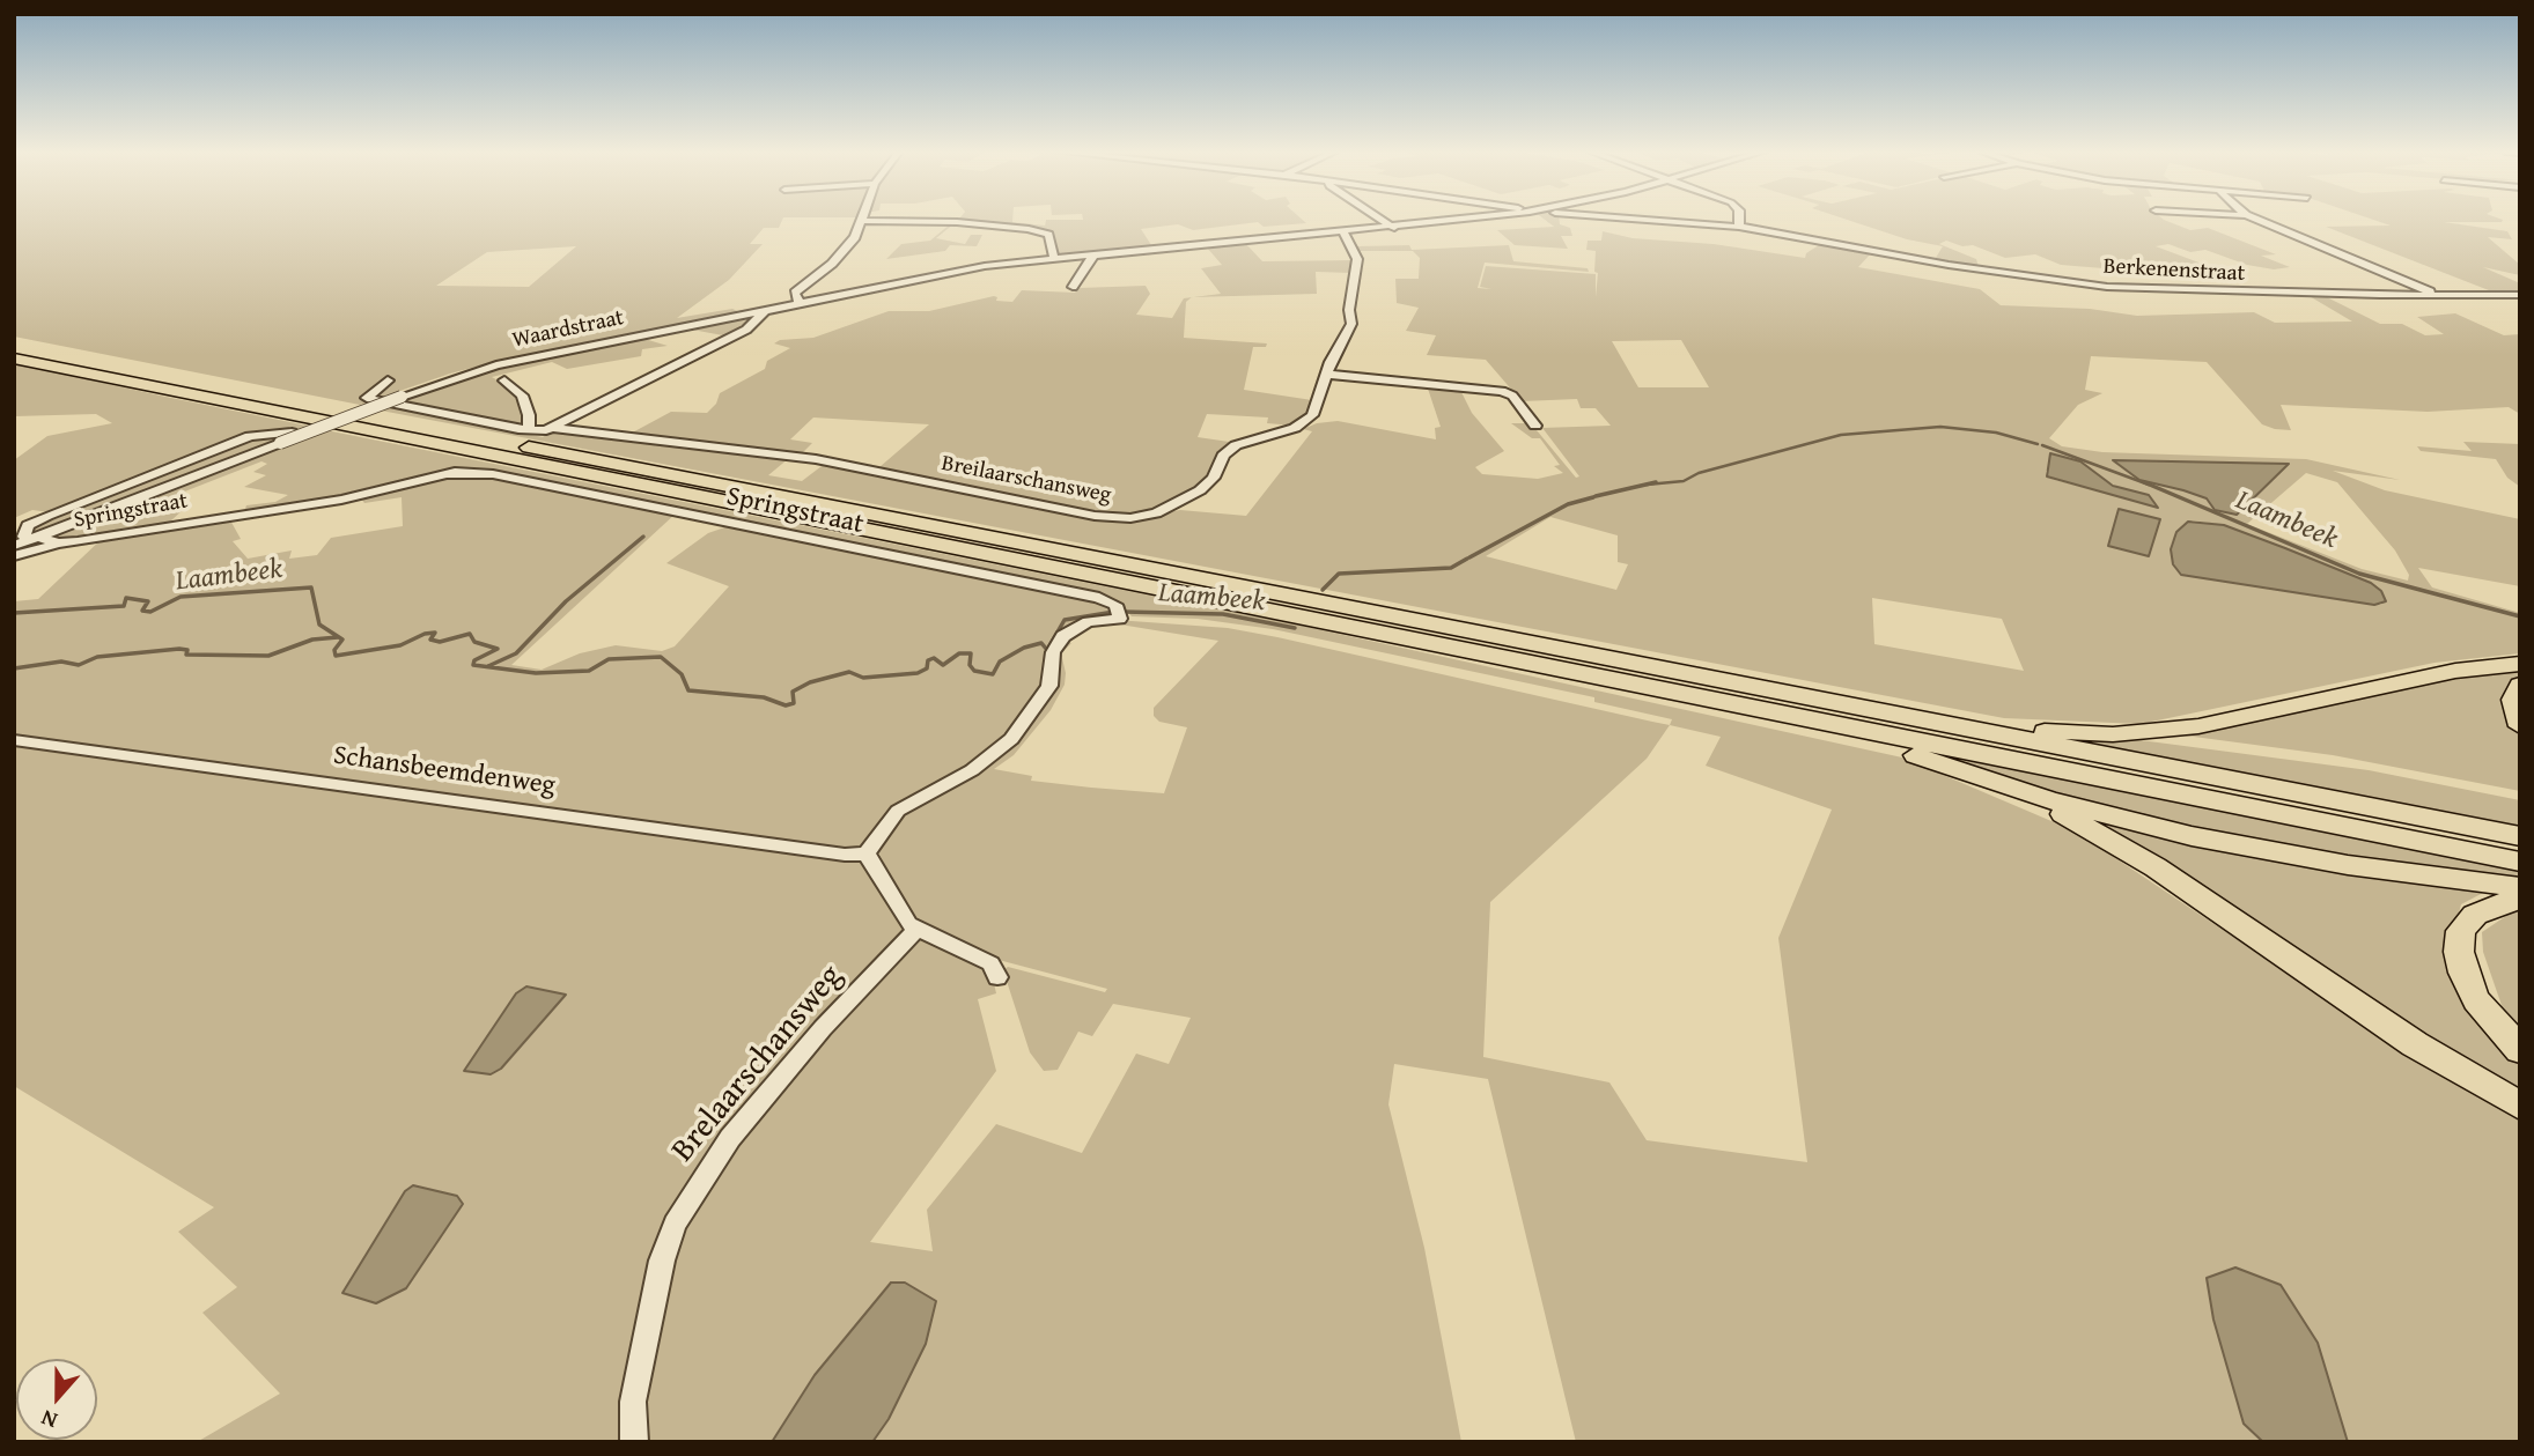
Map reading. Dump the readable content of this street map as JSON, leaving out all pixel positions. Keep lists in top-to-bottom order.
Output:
{
  "streets": {
    "street": [
      "Berkenenstraat",
      "Waardstraat",
      "Breilaarschansweg",
      "Springstraat",
      "Schansbeemdenweg",
      "Brelaarschansweg"
    ]
  },
  "crossings": [
    ["Waardstraat", "Breilaarschansweg"],
    ["Waardstraat", "Springstraat"],
    ["Springstraat", "Schansbeemdenweg"]
  ],
  "water": ["Laambeek"],
  "north": "bottom"
}
